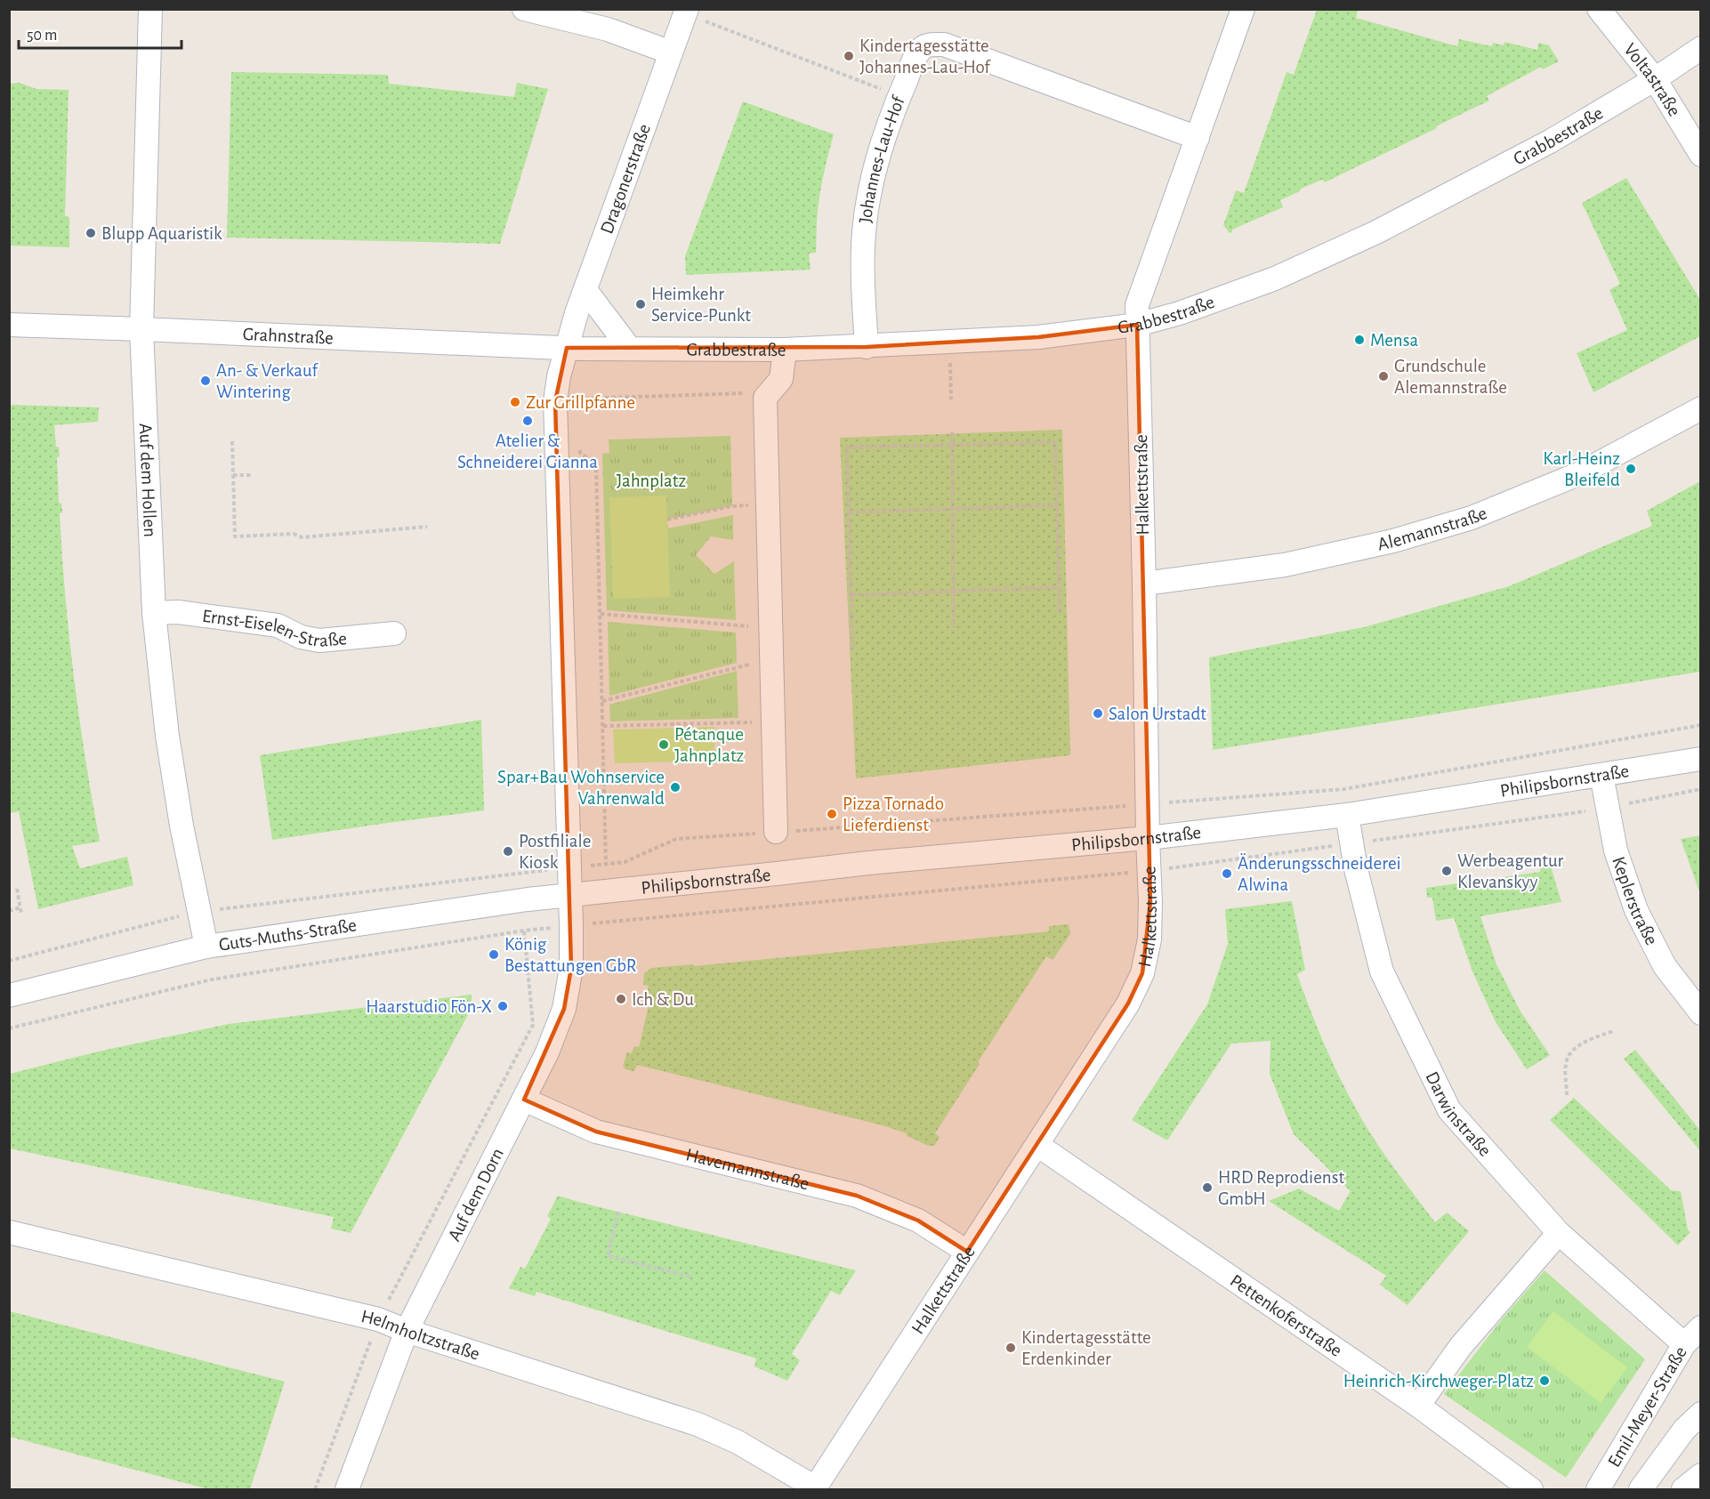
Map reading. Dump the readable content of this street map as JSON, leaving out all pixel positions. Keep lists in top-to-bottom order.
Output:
{
  "streets": {
    "street": [
      "Voltastraße",
      "Grabbestraße",
      "Johannes-Lau-Hof",
      "Dragonerstraße",
      "Grahnstraße",
      "Auf dem Hollen",
      "Halkettstraße",
      "Alemannstraße",
      "Ernst-Eiselen-Straße",
      "Philipsbornstraße",
      "Keplerstraße",
      "Guts-Muths-Straße",
      "Darwinstraße",
      "Havemannstraße",
      "Auf dem Dorn",
      "Pettenkoferstraße",
      "Helmholtzstraße",
      "Emil-Meyer-Straße"
    ]
  },
  "crossings": [
    ["Voltastraße", "Grabbestraße"],
    ["Grabbestraße", "Johannes-Lau-Hof"],
    ["Grabbestraße", "Dragonerstraße"],
    ["Grabbestraße", "Grahnstraße"],
    ["Grabbestraße", "Halkettstraße"],
    ["Johannes-Lau-Hof", "Halkettstraße"],
    ["Dragonerstraße", "Grahnstraße"],
    ["Grahnstraße", "Auf dem Hollen"],
    ["Auf dem Hollen", "Ernst-Eiselen-Straße"],
    ["Auf dem Hollen", "Guts-Muths-Straße"],
    ["Halkettstraße", "Alemannstraße"],
    ["Halkettstraße", "Philipsbornstraße"],
    ["Halkettstraße", "Havemannstraße"],
    ["Halkettstraße", "Pettenkoferstraße"],
    ["Halkettstraße", "Helmholtzstraße"],
    ["Philipsbornstraße", "Keplerstraße"],
    ["Philipsbornstraße", "Guts-Muths-Straße"],
    ["Philipsbornstraße", "Darwinstraße"],
    ["Philipsbornstraße", "Auf dem Dorn"],
    ["Guts-Muths-Straße", "Auf dem Dorn"],
    ["Darwinstraße", "Emil-Meyer-Straße"],
    ["Havemannstraße", "Auf dem Dorn"],
    ["Auf dem Dorn", "Helmholtzstraße"]
  ],
  "parks": ["Jahnplatz"],
  "places": [
    "Kindertagesstätte Johannes-Lau-Hof",
    "Blupp Aquaristik",
    "Heimkehr Service-Punkt",
    "Mensa",
    "Grundschule Alemannstraße",
    "An- & Verkauf Wintering",
    "Zur Grillpfanne",
    "Atelier & Schneiderei Gianna",
    "Karl-Heinz Bleifeld",
    "Salon Urstadt",
    "Pétanque Jahnplatz",
    "Spar+Bau Wohnservice Vahrenwald",
    "Pizza Tornado Lieferdienst",
    "Postfiliale Kiosk",
    "Werbeagentur Klevanskyy",
    "Änderungsschneiderei Alwina",
    "König Bestattungen GbR",
    "Ich & Du",
    "Haarstudio Fön-X",
    "HRD Reprodienst GmbH",
    "Kindertagesstätte Erdenkinder",
    "Heinrich-Kirchweger-Platz"
  ],
  "scale_bar": "50 m"
}
